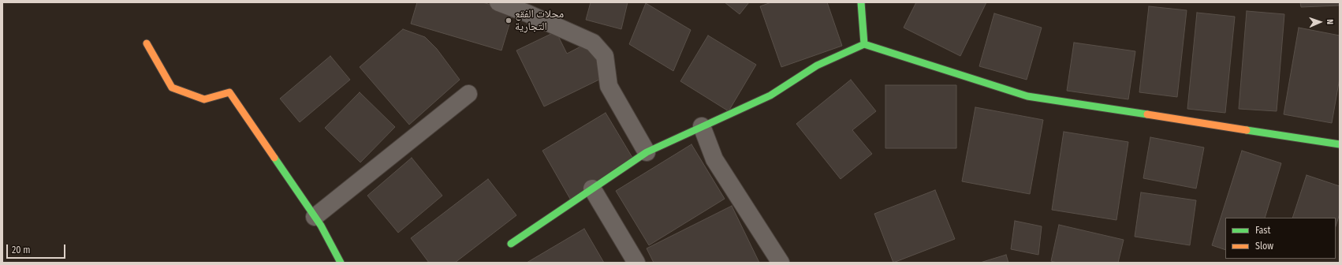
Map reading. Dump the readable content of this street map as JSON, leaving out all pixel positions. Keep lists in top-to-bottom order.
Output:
{
  "places": ["محلات الفقع التجارية"],
  "legend": ["Fast", "Slow"],
  "scale_bar": "20 m",
  "north": "right"
}
